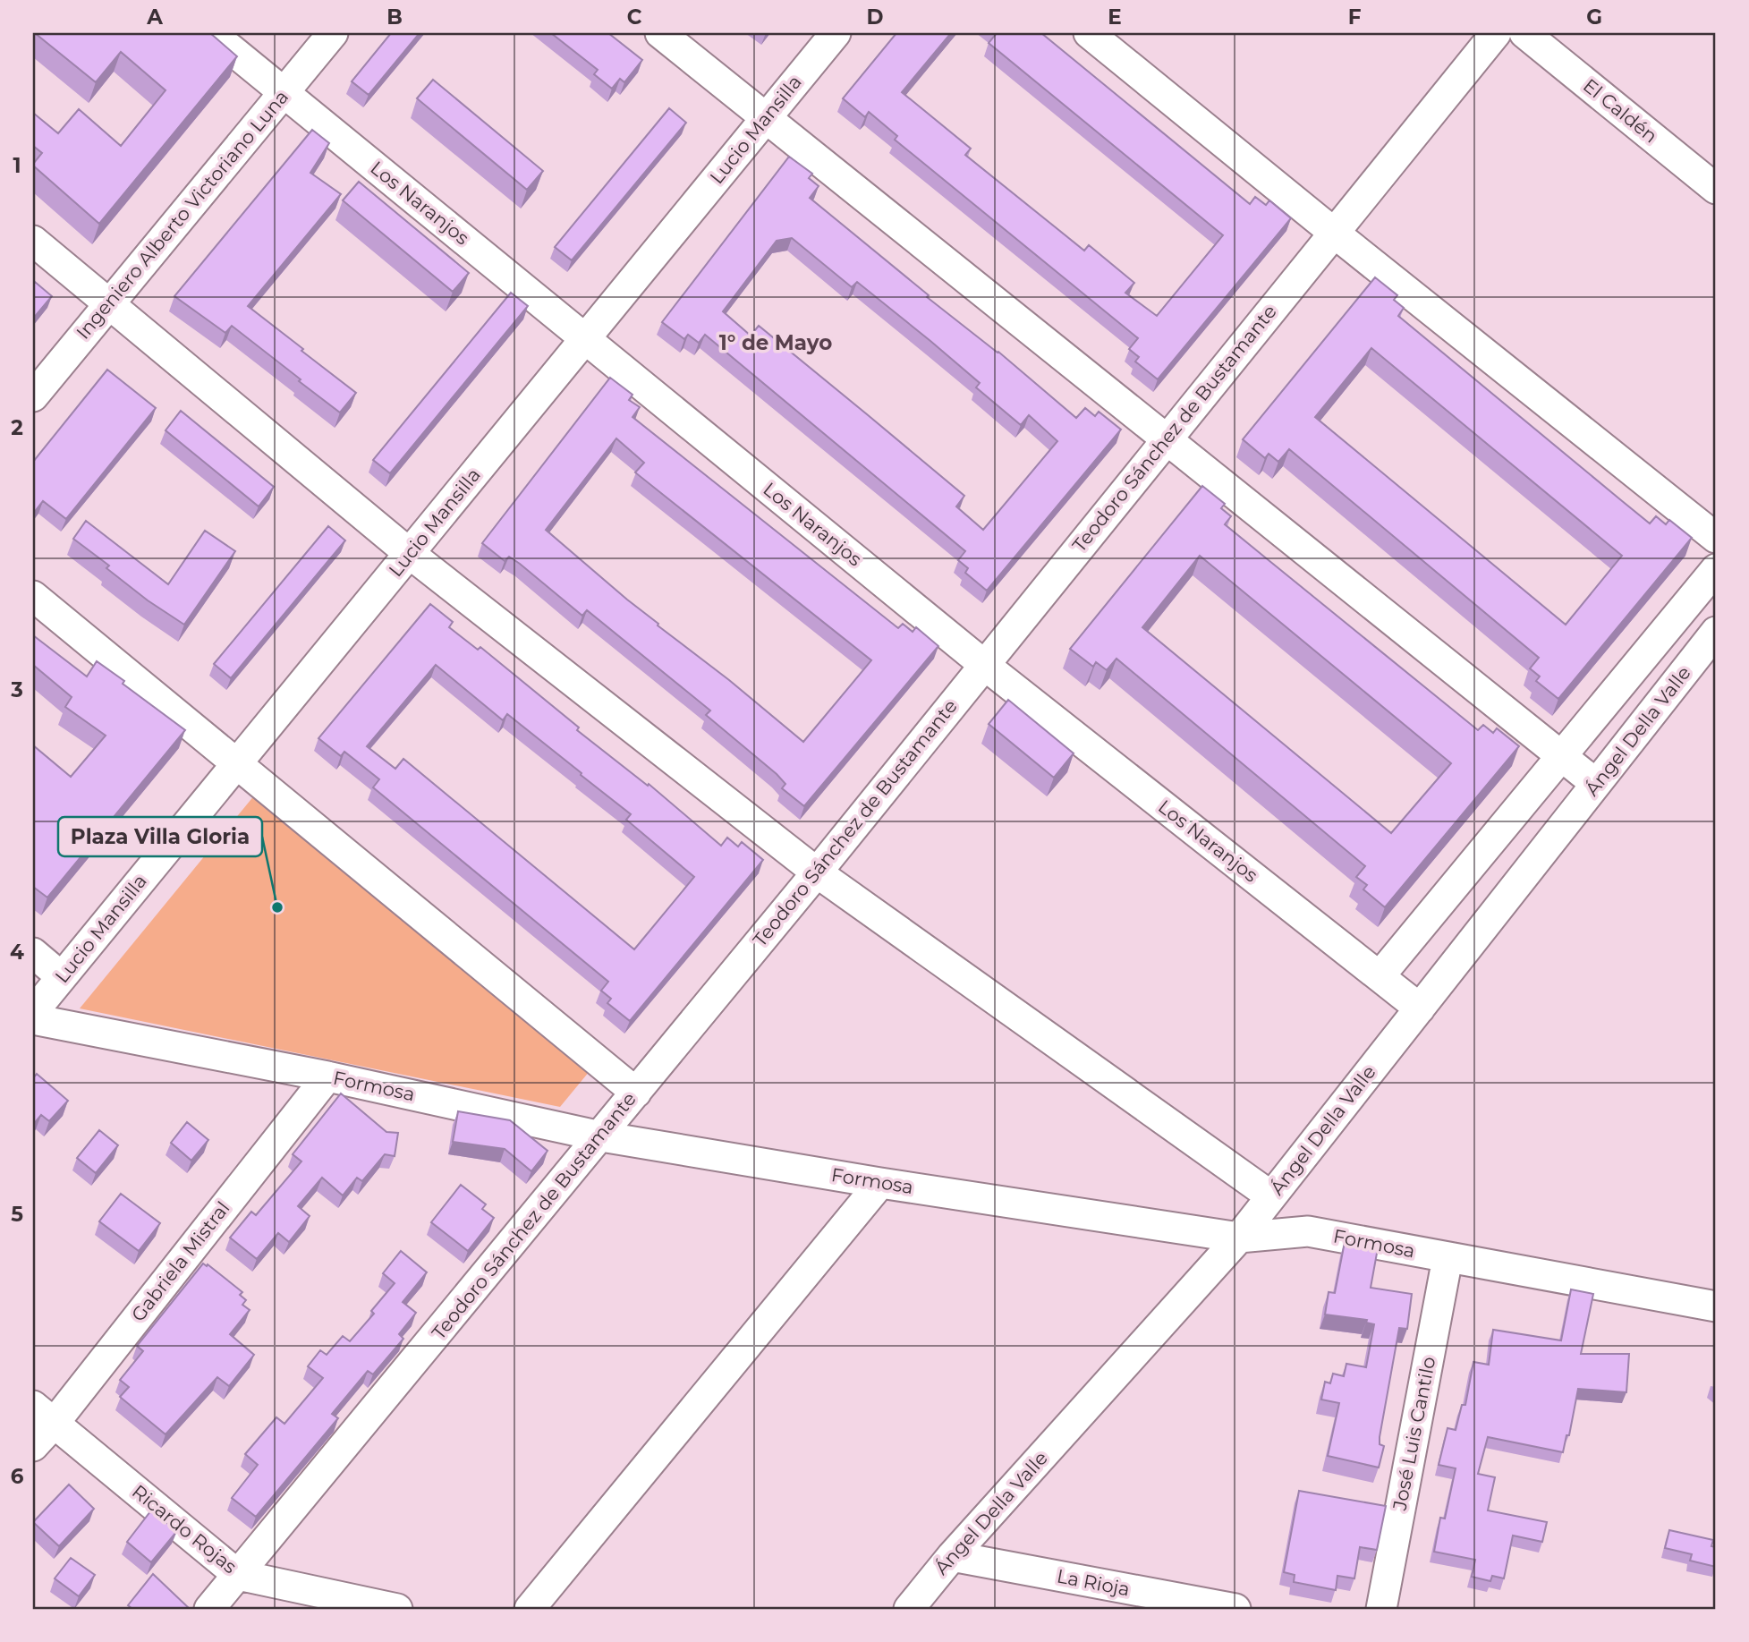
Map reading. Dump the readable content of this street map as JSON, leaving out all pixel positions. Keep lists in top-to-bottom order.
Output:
{
  "streets": {
    "street": [
      "El Caldén",
      "Lucio Mansilla",
      "Los Naranjos",
      "Ingeniero Alberto Victoriano Luna",
      "Teodoro Sánchez de Bustamante",
      "Ángel Della Valle",
      "Formosa",
      "Gabriela Mistral",
      "José Luis Cantilo",
      "Ricardo Rojas",
      "La Rioja"
    ]
  },
  "crossings": [
    ["Lucio Mansilla", "Los Naranjos"],
    ["Los Naranjos", "Ingeniero Alberto Victoriano Luna"],
    ["Los Naranjos", "Teodoro Sánchez de Bustamante"],
    ["Los Naranjos", "Ángel Della Valle"],
    ["Teodoro Sánchez de Bustamante", "Formosa"],
    ["Teodoro Sánchez de Bustamante", "Ricardo Rojas"],
    ["Ángel Della Valle", "Formosa"],
    ["Ángel Della Valle", "La Rioja"],
    ["Formosa", "Gabriela Mistral"],
    ["Formosa", "José Luis Cantilo"],
    ["Gabriela Mistral", "Ricardo Rojas"]
  ],
  "districts": ["1° de Mayo"],
  "places": ["Plaza Villa Gloria"],
  "grid": {
    "columns": [
      "A",
      "B",
      "C",
      "D",
      "E",
      "F",
      "G"
    ],
    "rows": [
      "1",
      "2",
      "3",
      "4",
      "5",
      "6"
    ]
  }
}
